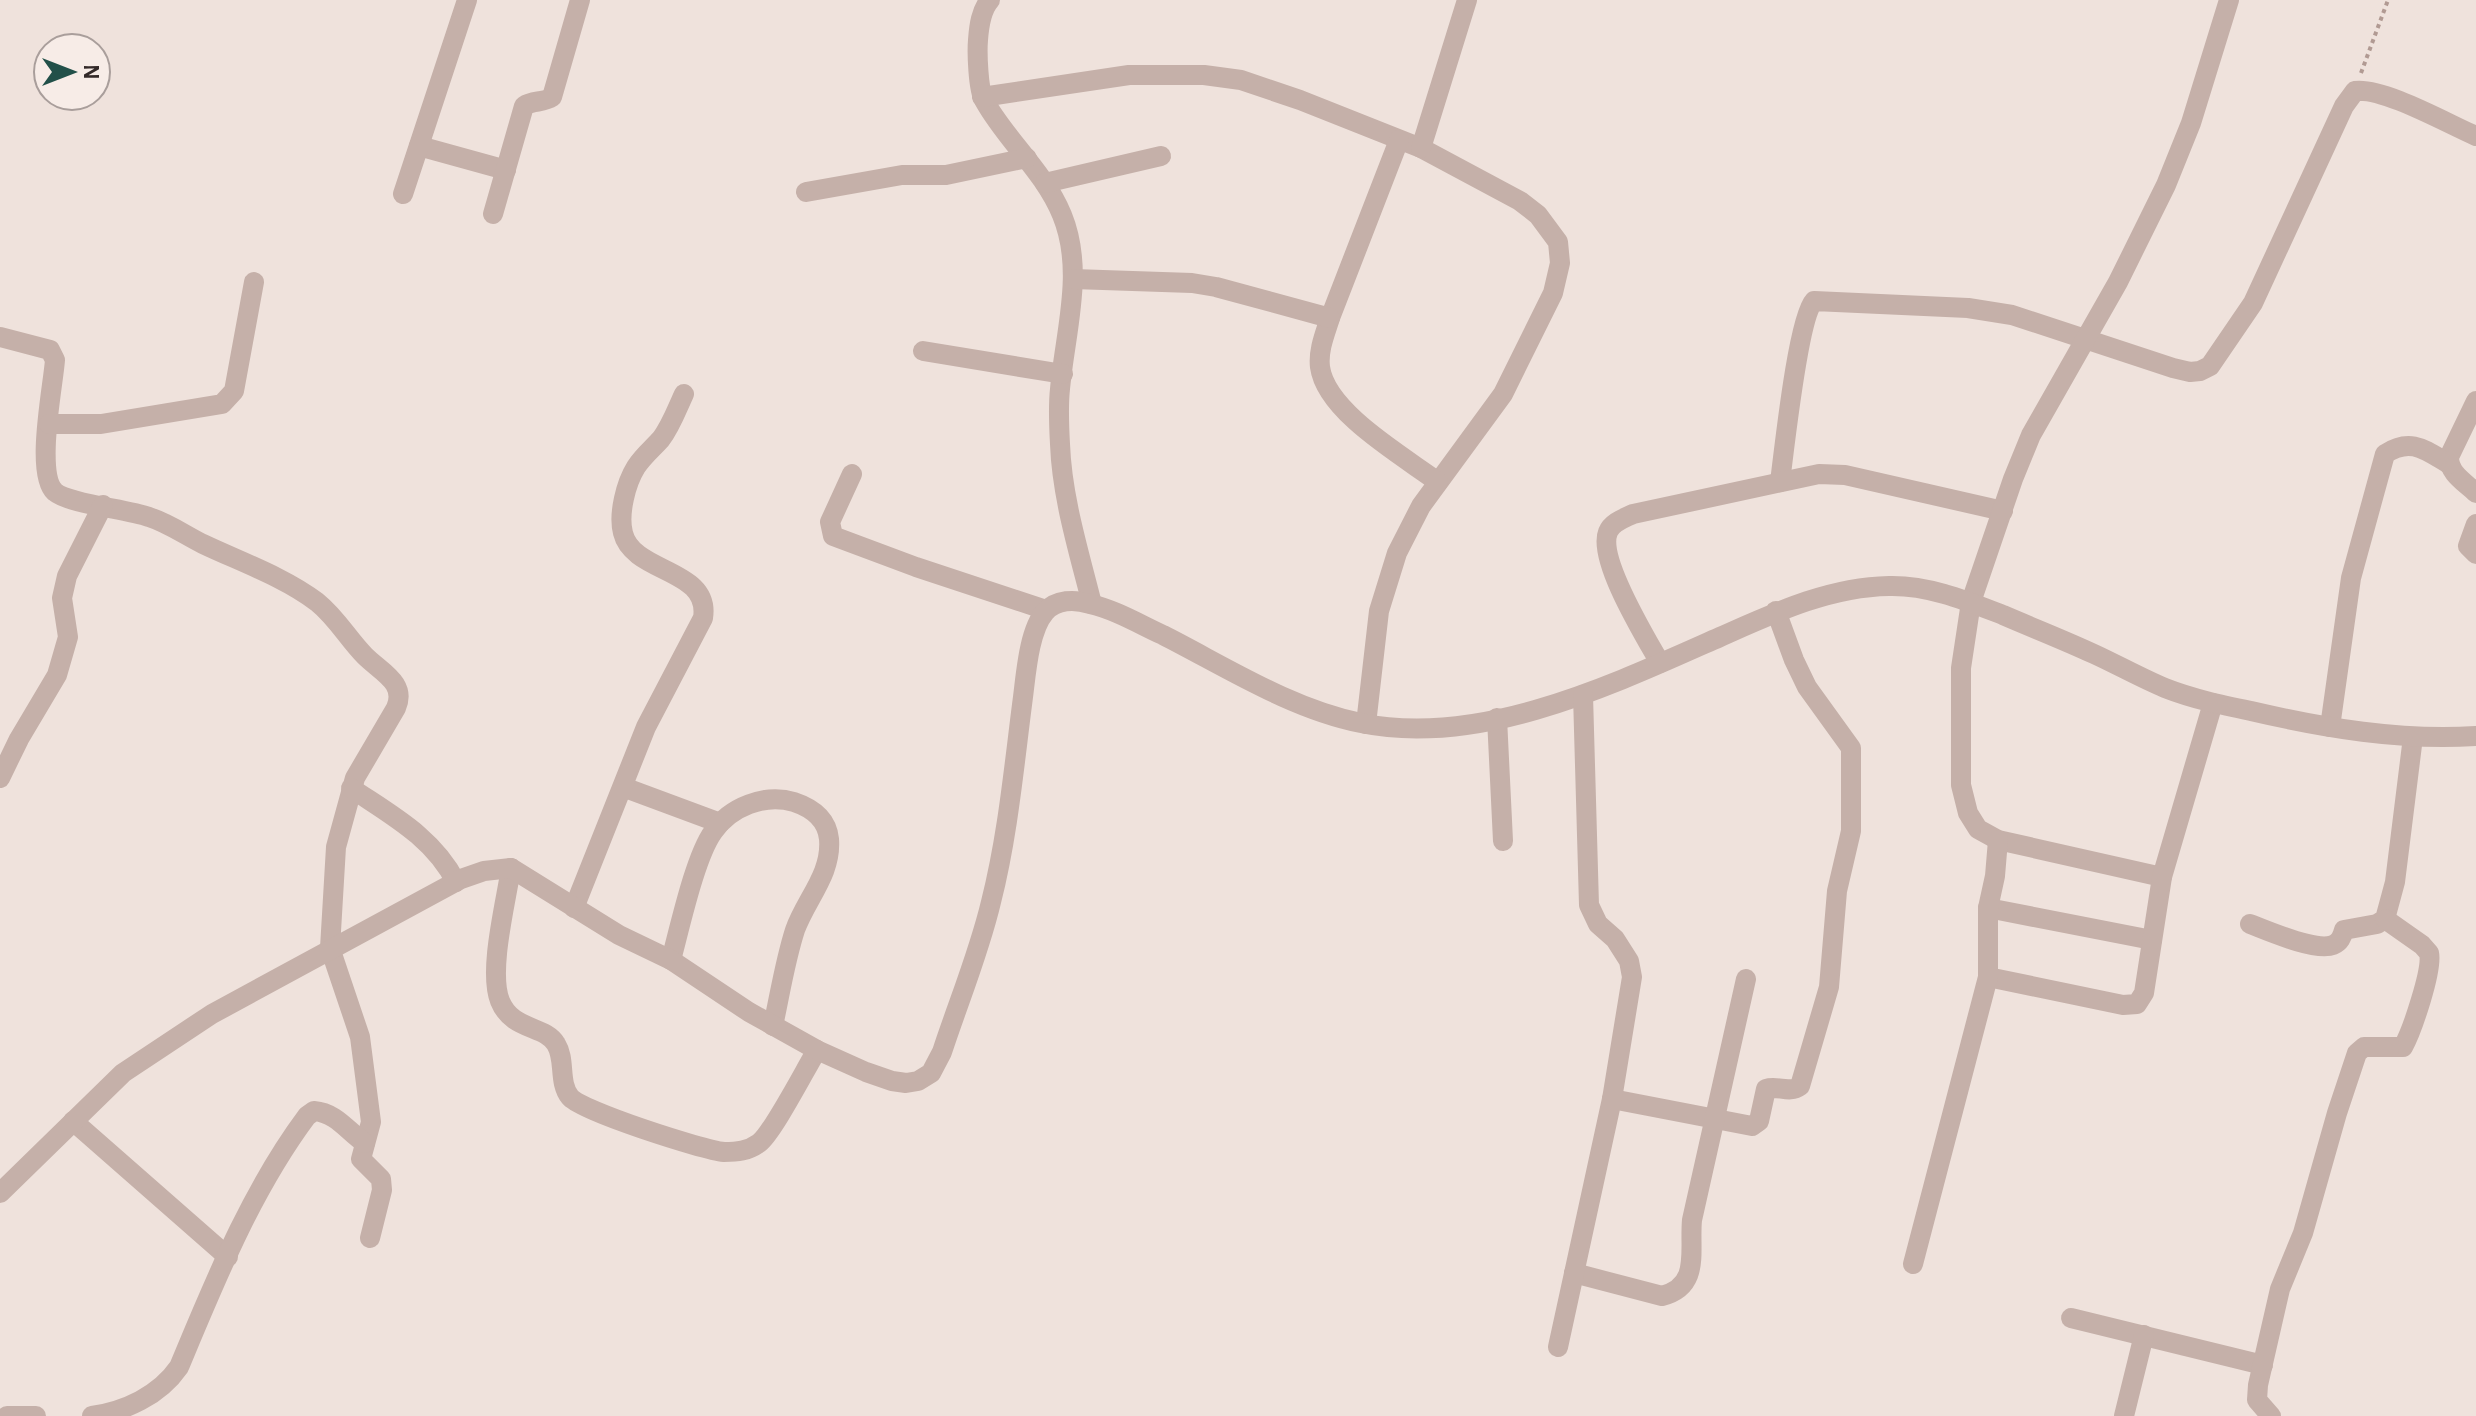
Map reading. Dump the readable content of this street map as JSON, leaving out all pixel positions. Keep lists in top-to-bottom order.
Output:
{
  "north": "right"
}
